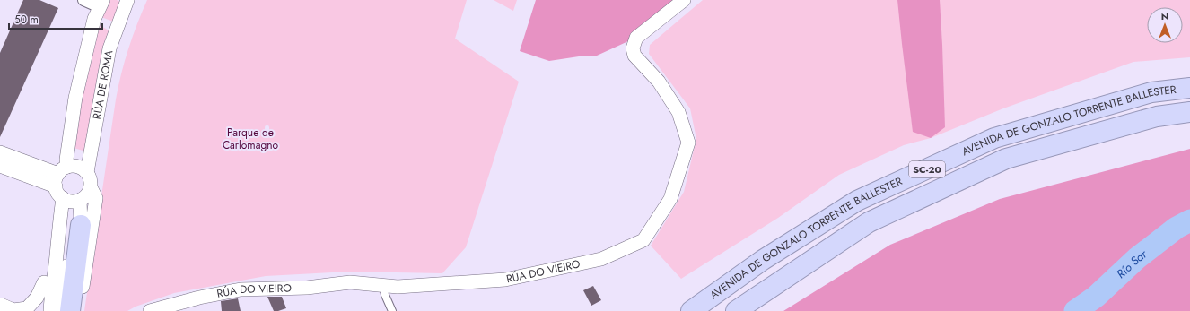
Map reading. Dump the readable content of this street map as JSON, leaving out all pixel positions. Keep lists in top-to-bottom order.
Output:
{
  "streets": {
    "highway": ["AVENIDA DE GONZALO TORRENTE BALLESTER", "SC-20"],
    "street": ["RÚA DE ROMA", "RÚA DO VIEIRO"]
  },
  "water": ["Río Sar"],
  "parks": ["Parque de Carlomagno"],
  "scale_bar": "50 m",
  "north": "top"
}
